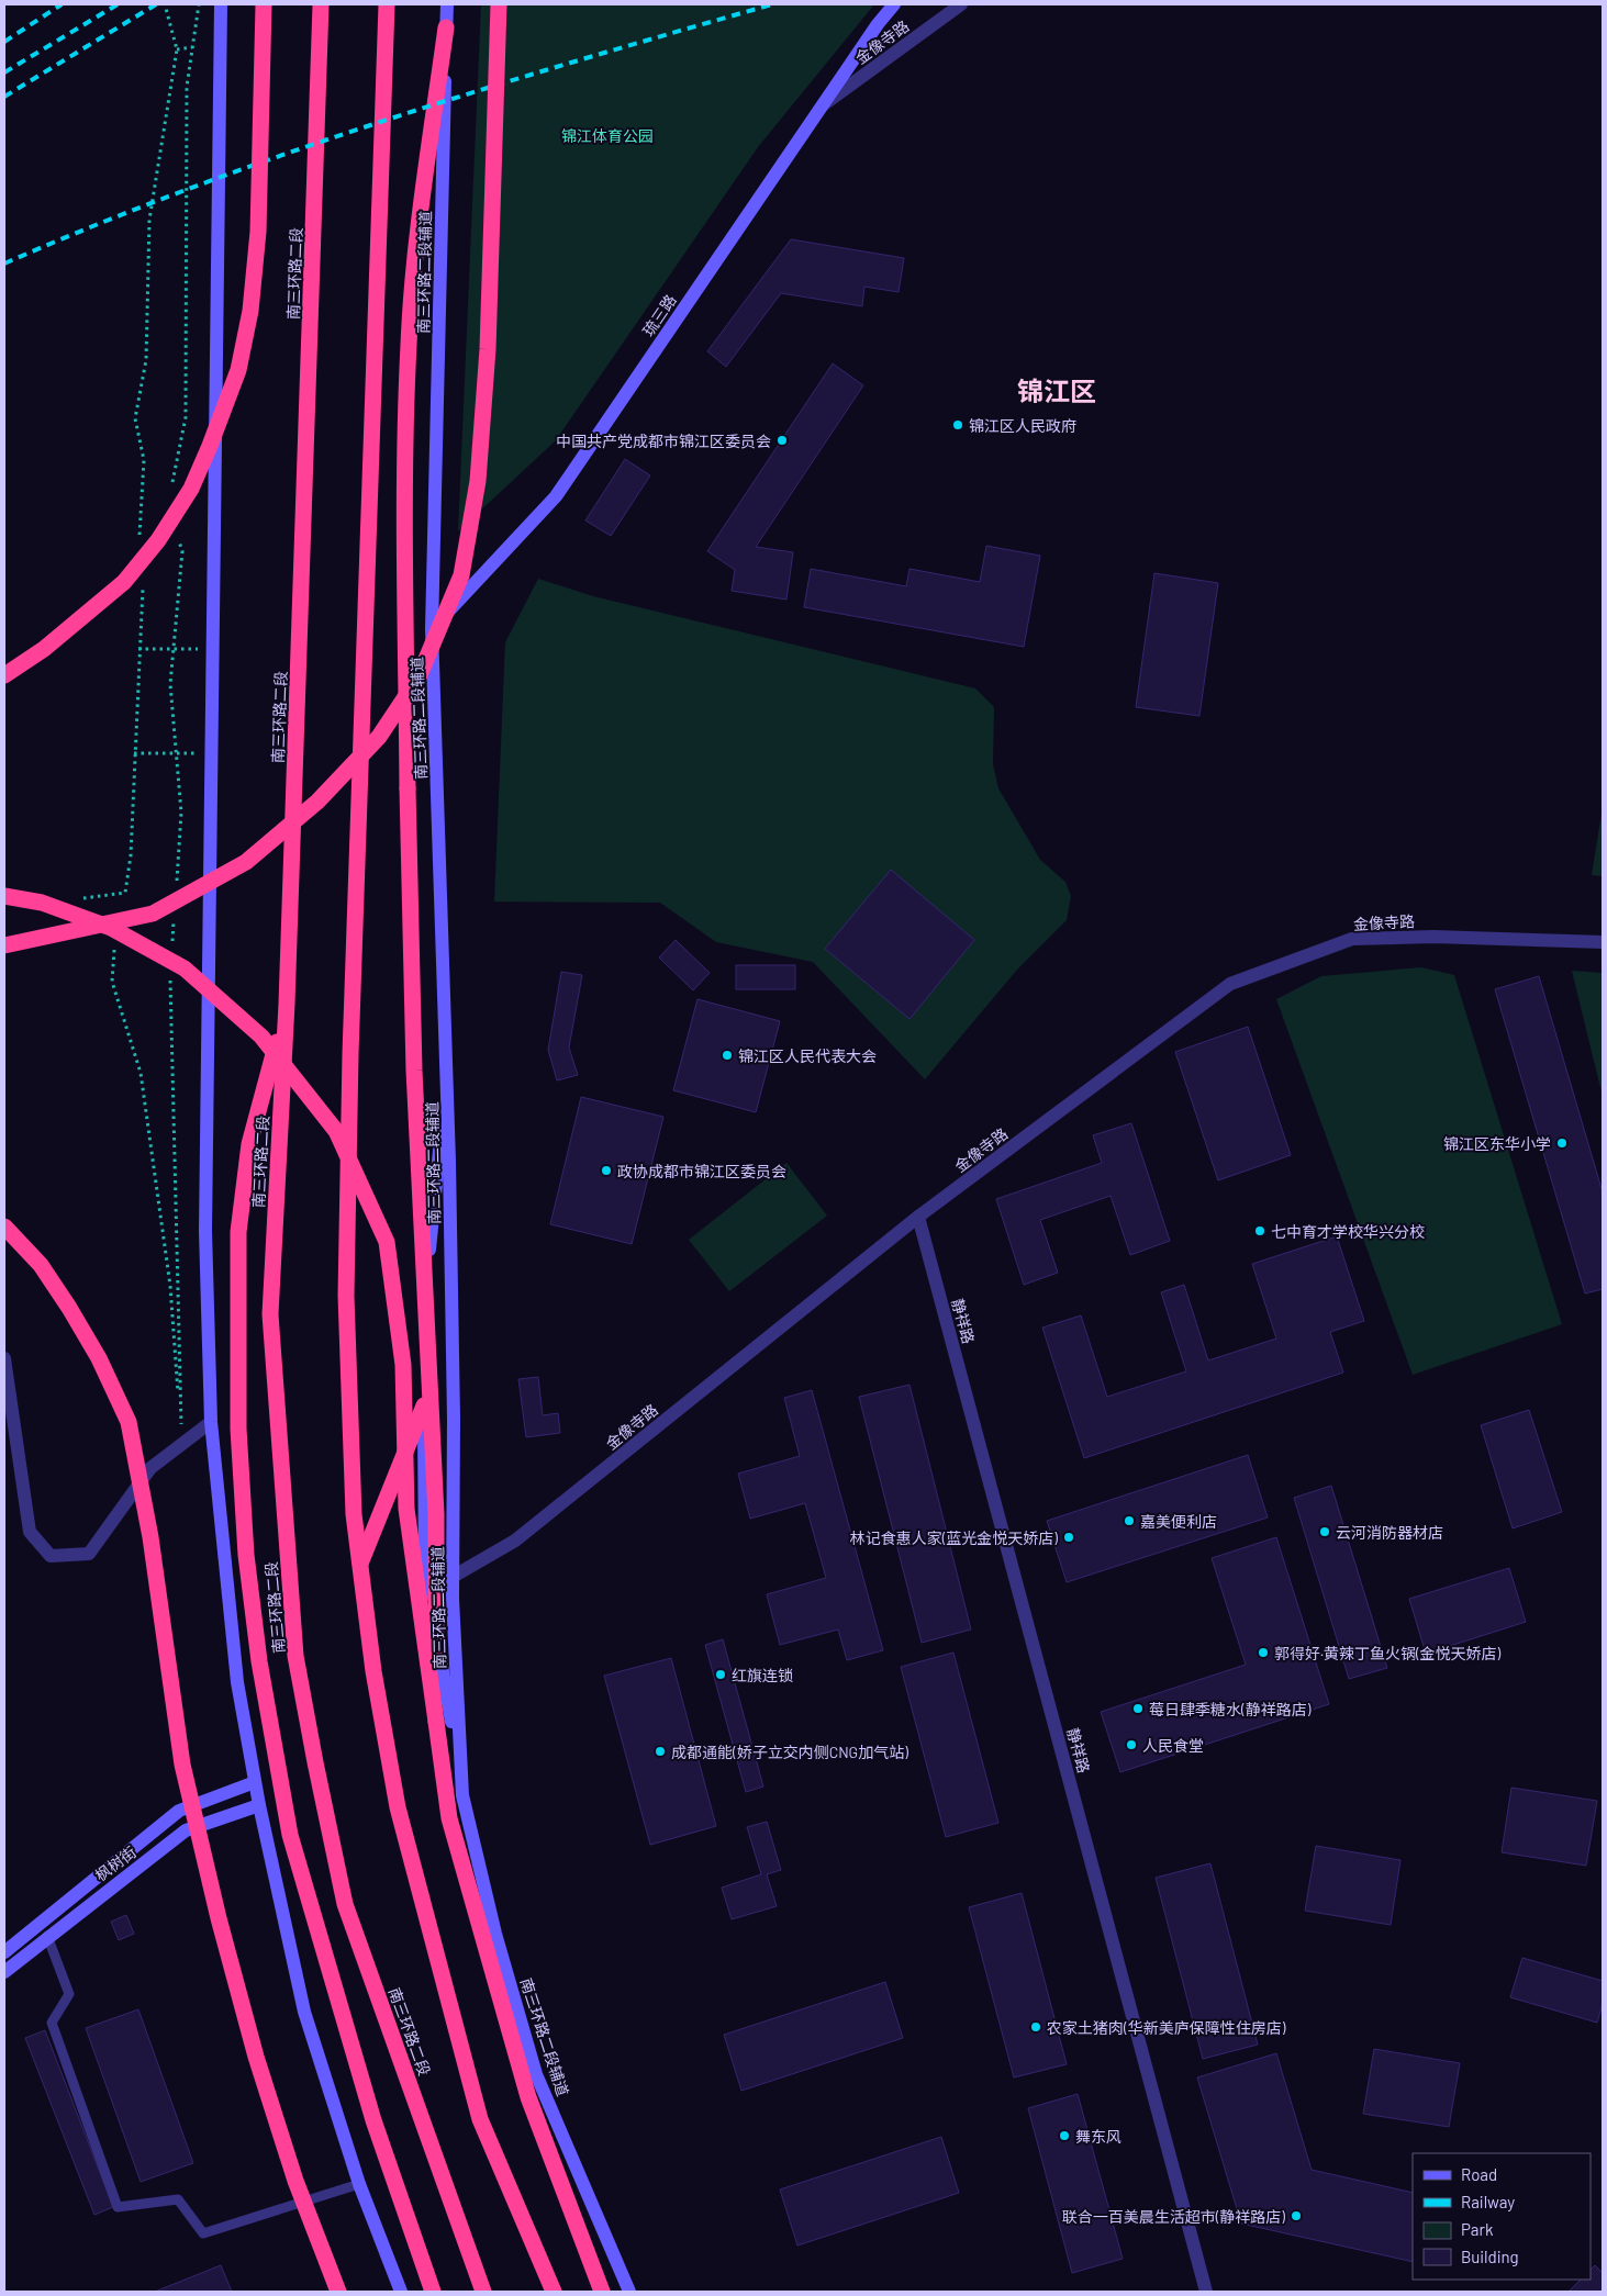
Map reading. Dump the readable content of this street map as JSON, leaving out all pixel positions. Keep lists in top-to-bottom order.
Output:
{
  "streets": {
    "highway": ["南三环路二段"],
    "main road": ["南三环路二段辅道", "琉三路", "枫树街"],
    "street": ["金像寺路", "静祥路"]
  },
  "crossings": [
    ["金像寺路", "南三环路二段辅道"],
    ["金像寺路", "琉三路"],
    ["金像寺路", "静祥路"],
    ["南三环路二段辅道", "琉三路"]
  ],
  "districts": ["锦江区"],
  "parks": ["锦江体育公园"],
  "places": [
    "锦江区人民政府",
    "中国共产党成都市锦江区委员会",
    "锦江区人民代表大会",
    "锦江区东华小学",
    "政协成都市锦江区委员会",
    "七中育才学校华兴分校",
    "嘉美便利店",
    "云河消防器材店",
    "林记食惠人家(蓝光金悦天娇店)",
    "郭得好·黄辣丁鱼火锅(金悦天娇店)",
    "红旗连锁",
    "莓日肆季糖水(静祥路店)",
    "人民食堂",
    "成都通能(娇子立交内侧CNG加气站)",
    "农家土猪肉(华新美庐保障性住房店)",
    "舞东风",
    "联合一百美晨生活超市(静祥路店)"
  ],
  "legend": [
    "Road",
    "Railway",
    "Park",
    "Building"
  ]
}
